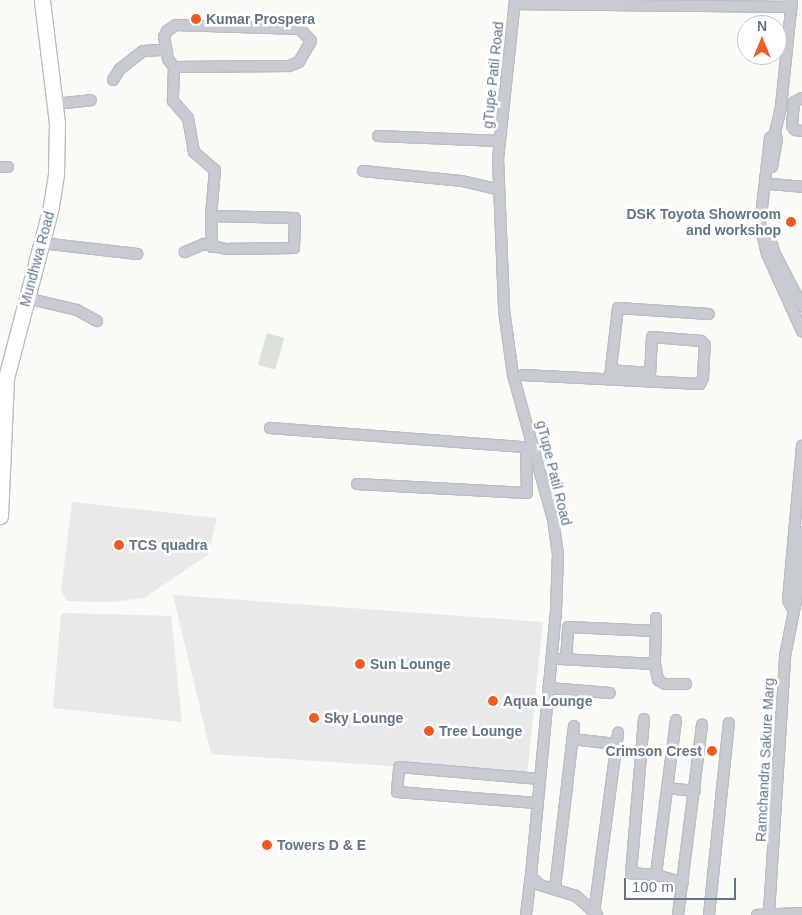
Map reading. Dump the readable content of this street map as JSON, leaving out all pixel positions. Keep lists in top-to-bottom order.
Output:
{
  "streets": {
    "highway": ["Mundhwa Road"],
    "street": ["gTupe Patil Road", "Ramchandra Sakure Marg"]
  },
  "places": [
    "Kumar Prospera",
    "DSK Toyota Showroom and workshop",
    "TCS quadra",
    "Sun Lounge",
    "Aqua Lounge",
    "Sky Lounge",
    "Tree Lounge",
    "Crimson Crest",
    "Towers D & E"
  ],
  "scale_bar": "100 m",
  "north": "top"
}
